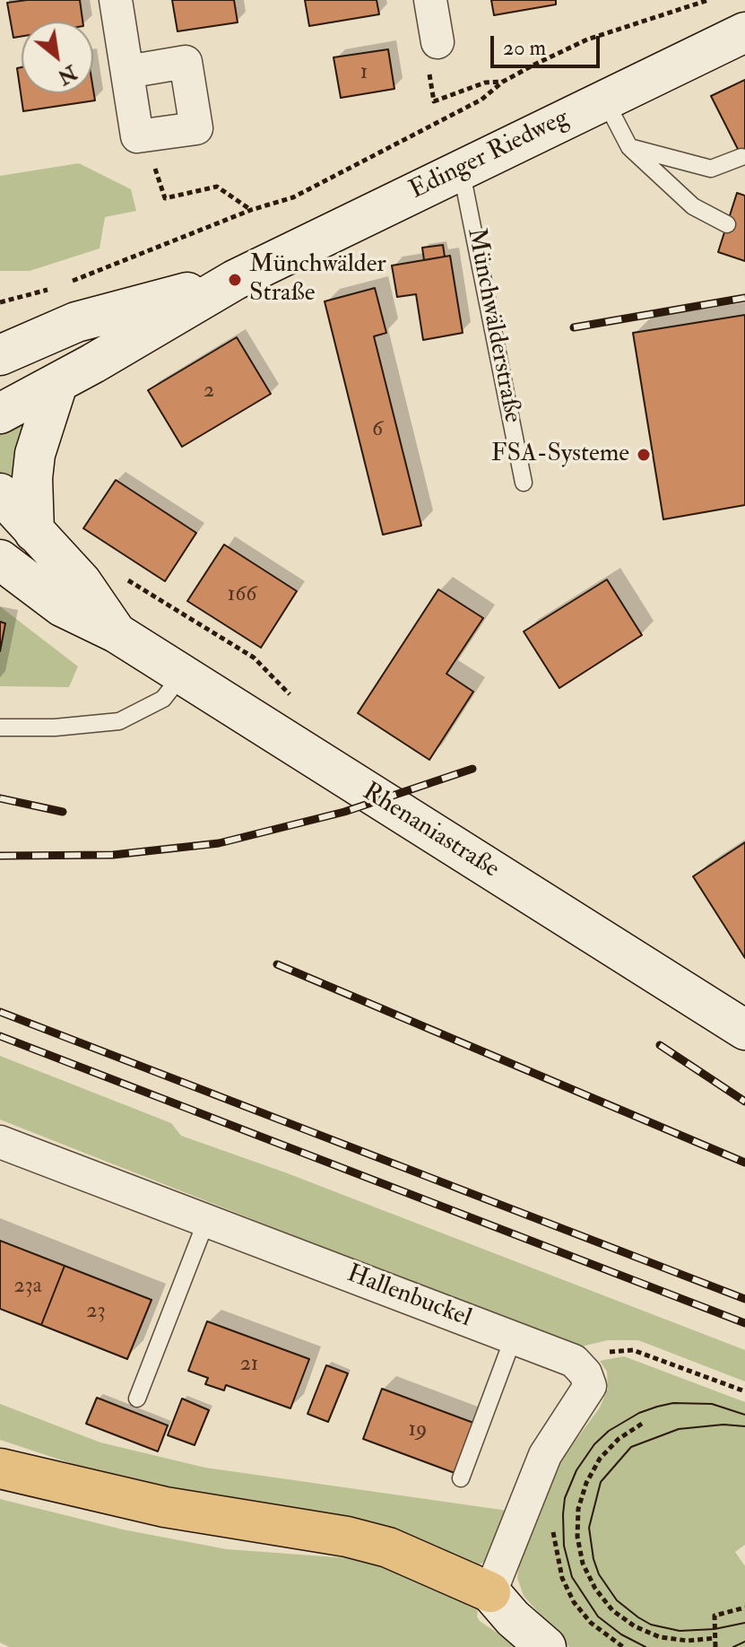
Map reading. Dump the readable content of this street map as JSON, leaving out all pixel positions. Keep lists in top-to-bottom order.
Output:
{
  "streets": {
    "main road": ["Edinger Riedweg", "Rhenaniastraße"],
    "street": ["Hallenbuckel"],
    "lane": ["Münchwälderstraße"]
  },
  "crossings": [
    ["Edinger Riedweg", "Münchwälderstraße"]
  ],
  "places": ["Münchwälder Straße", "FSA-Systeme"],
  "house_numbers": [
    "1",
    "2",
    "6",
    "166",
    "23a",
    "23",
    "21",
    "19"
  ],
  "scale_bar": "20 m",
  "north": "bottom right"
}
